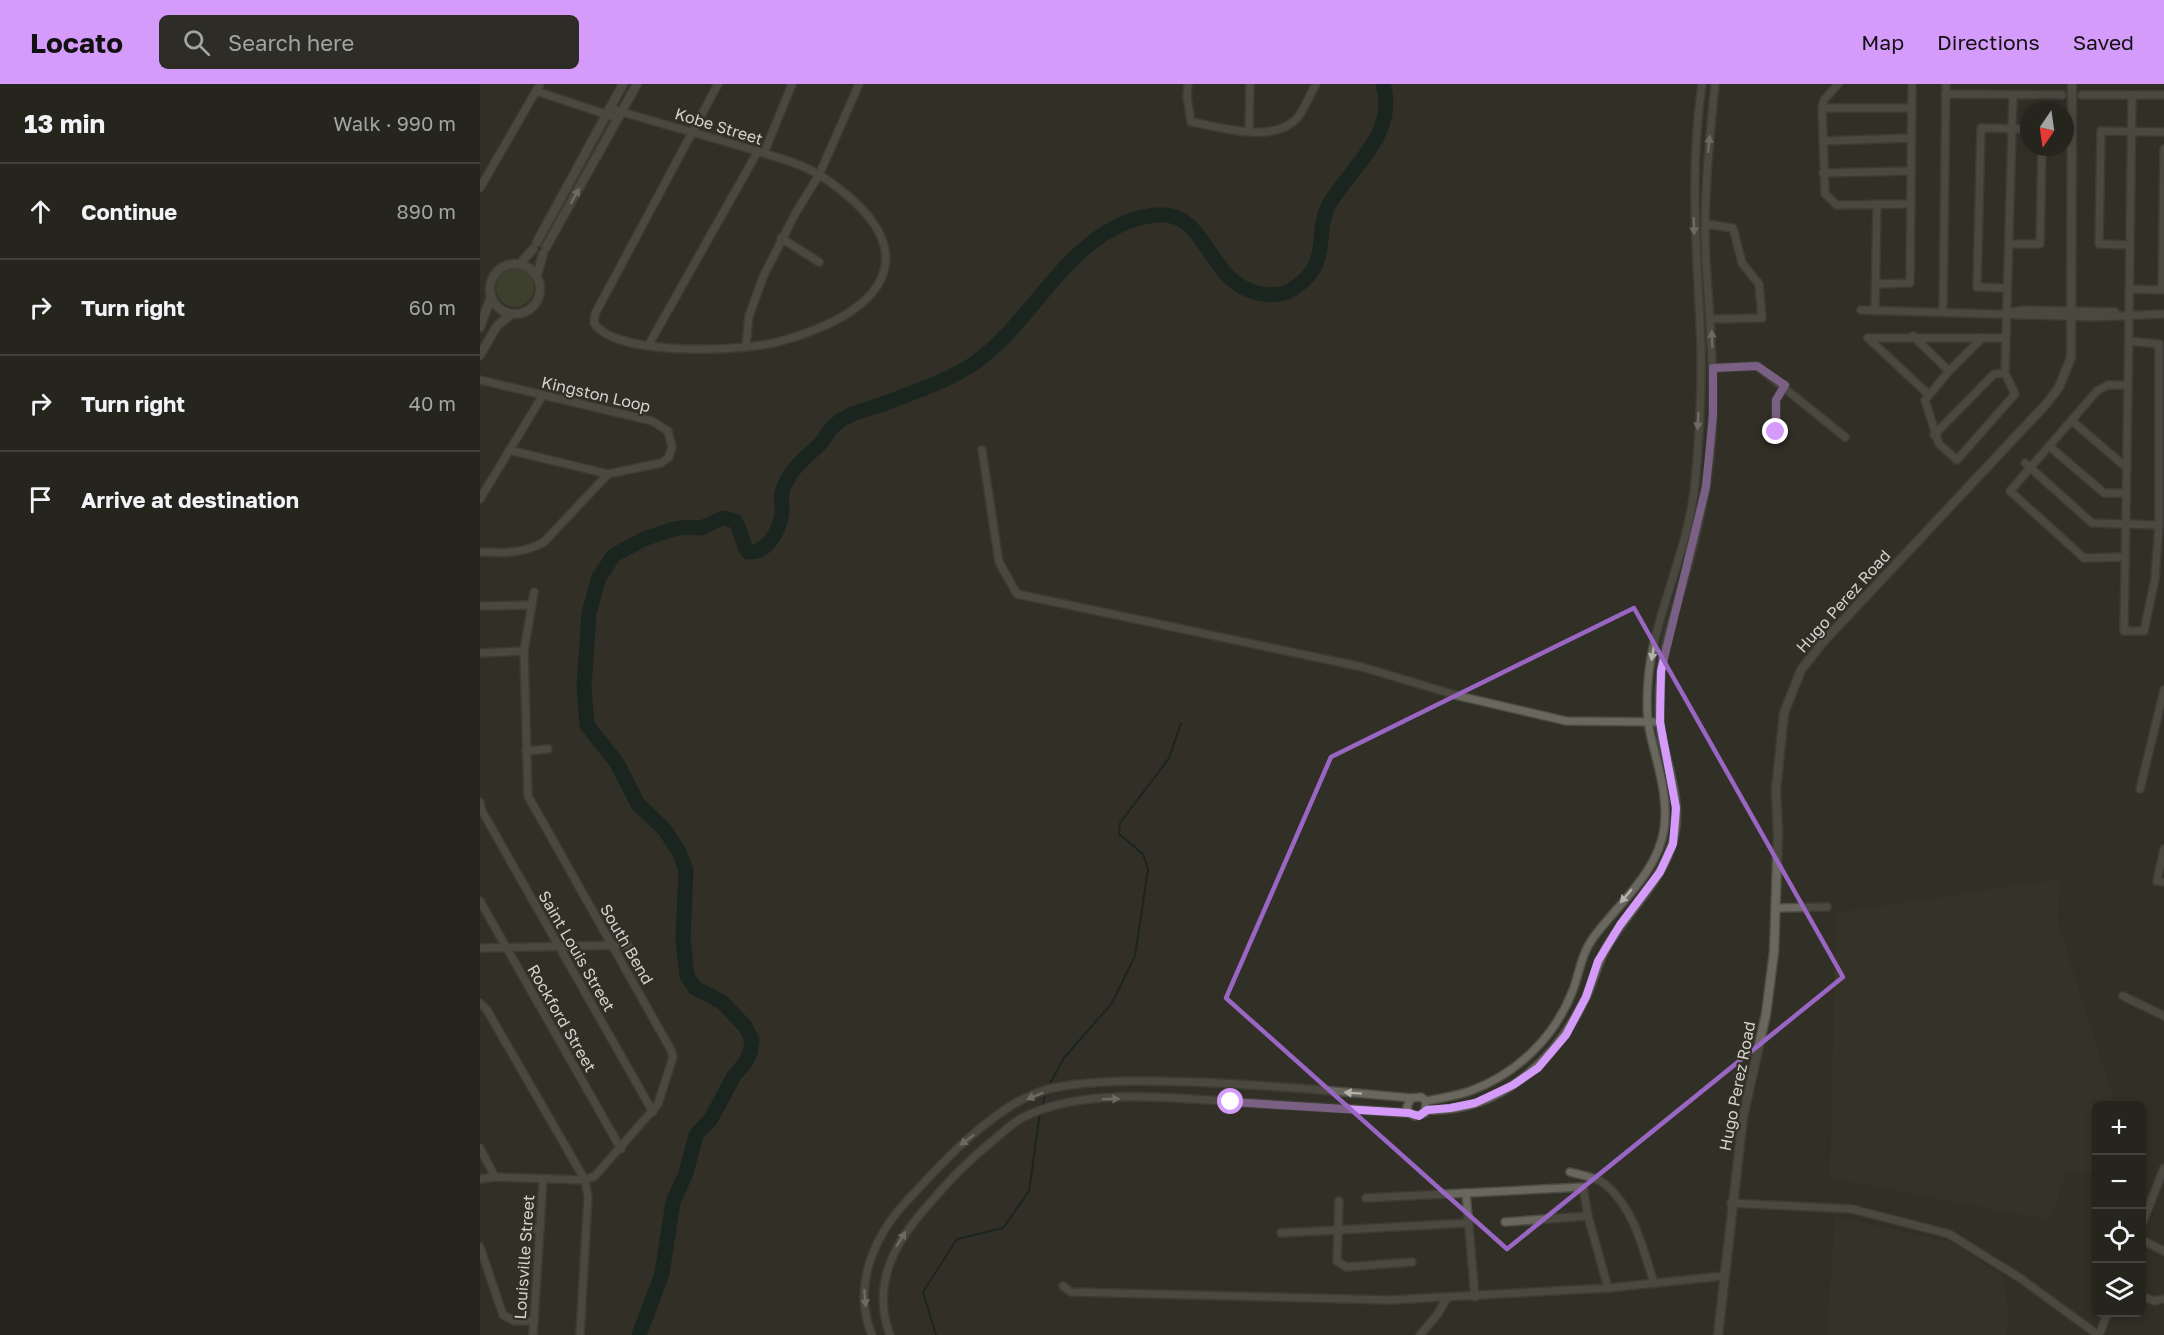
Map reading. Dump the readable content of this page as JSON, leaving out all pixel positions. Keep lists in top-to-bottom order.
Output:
{
  "streets": {
    "street": [
      "Kobe Street",
      "Kingston Loop",
      "Hugo Perez Road",
      "South Bend",
      "Saint Louis Street",
      "Rockford Street",
      "Louisville Street"
    ]
  },
  "crossings": [
    ["South Bend", "Saint Louis Street"],
    ["South Bend", "Rockford Street"]
  ],
  "north": "bottom",
  "page": {
    "header": "Locato",
    "search": "Search here",
    "nav": ["Map", "Directions", "Saved"],
    "heading": ["13 min", "Walk · 990 m"],
    "list": [
      ["Continue", "890 m"],
      ["Turn right", "60 m"],
      ["Turn right", "40 m"],
      "Arrive at destination"
    ],
    "map_buttons": ["+", "−"]
  }
}
